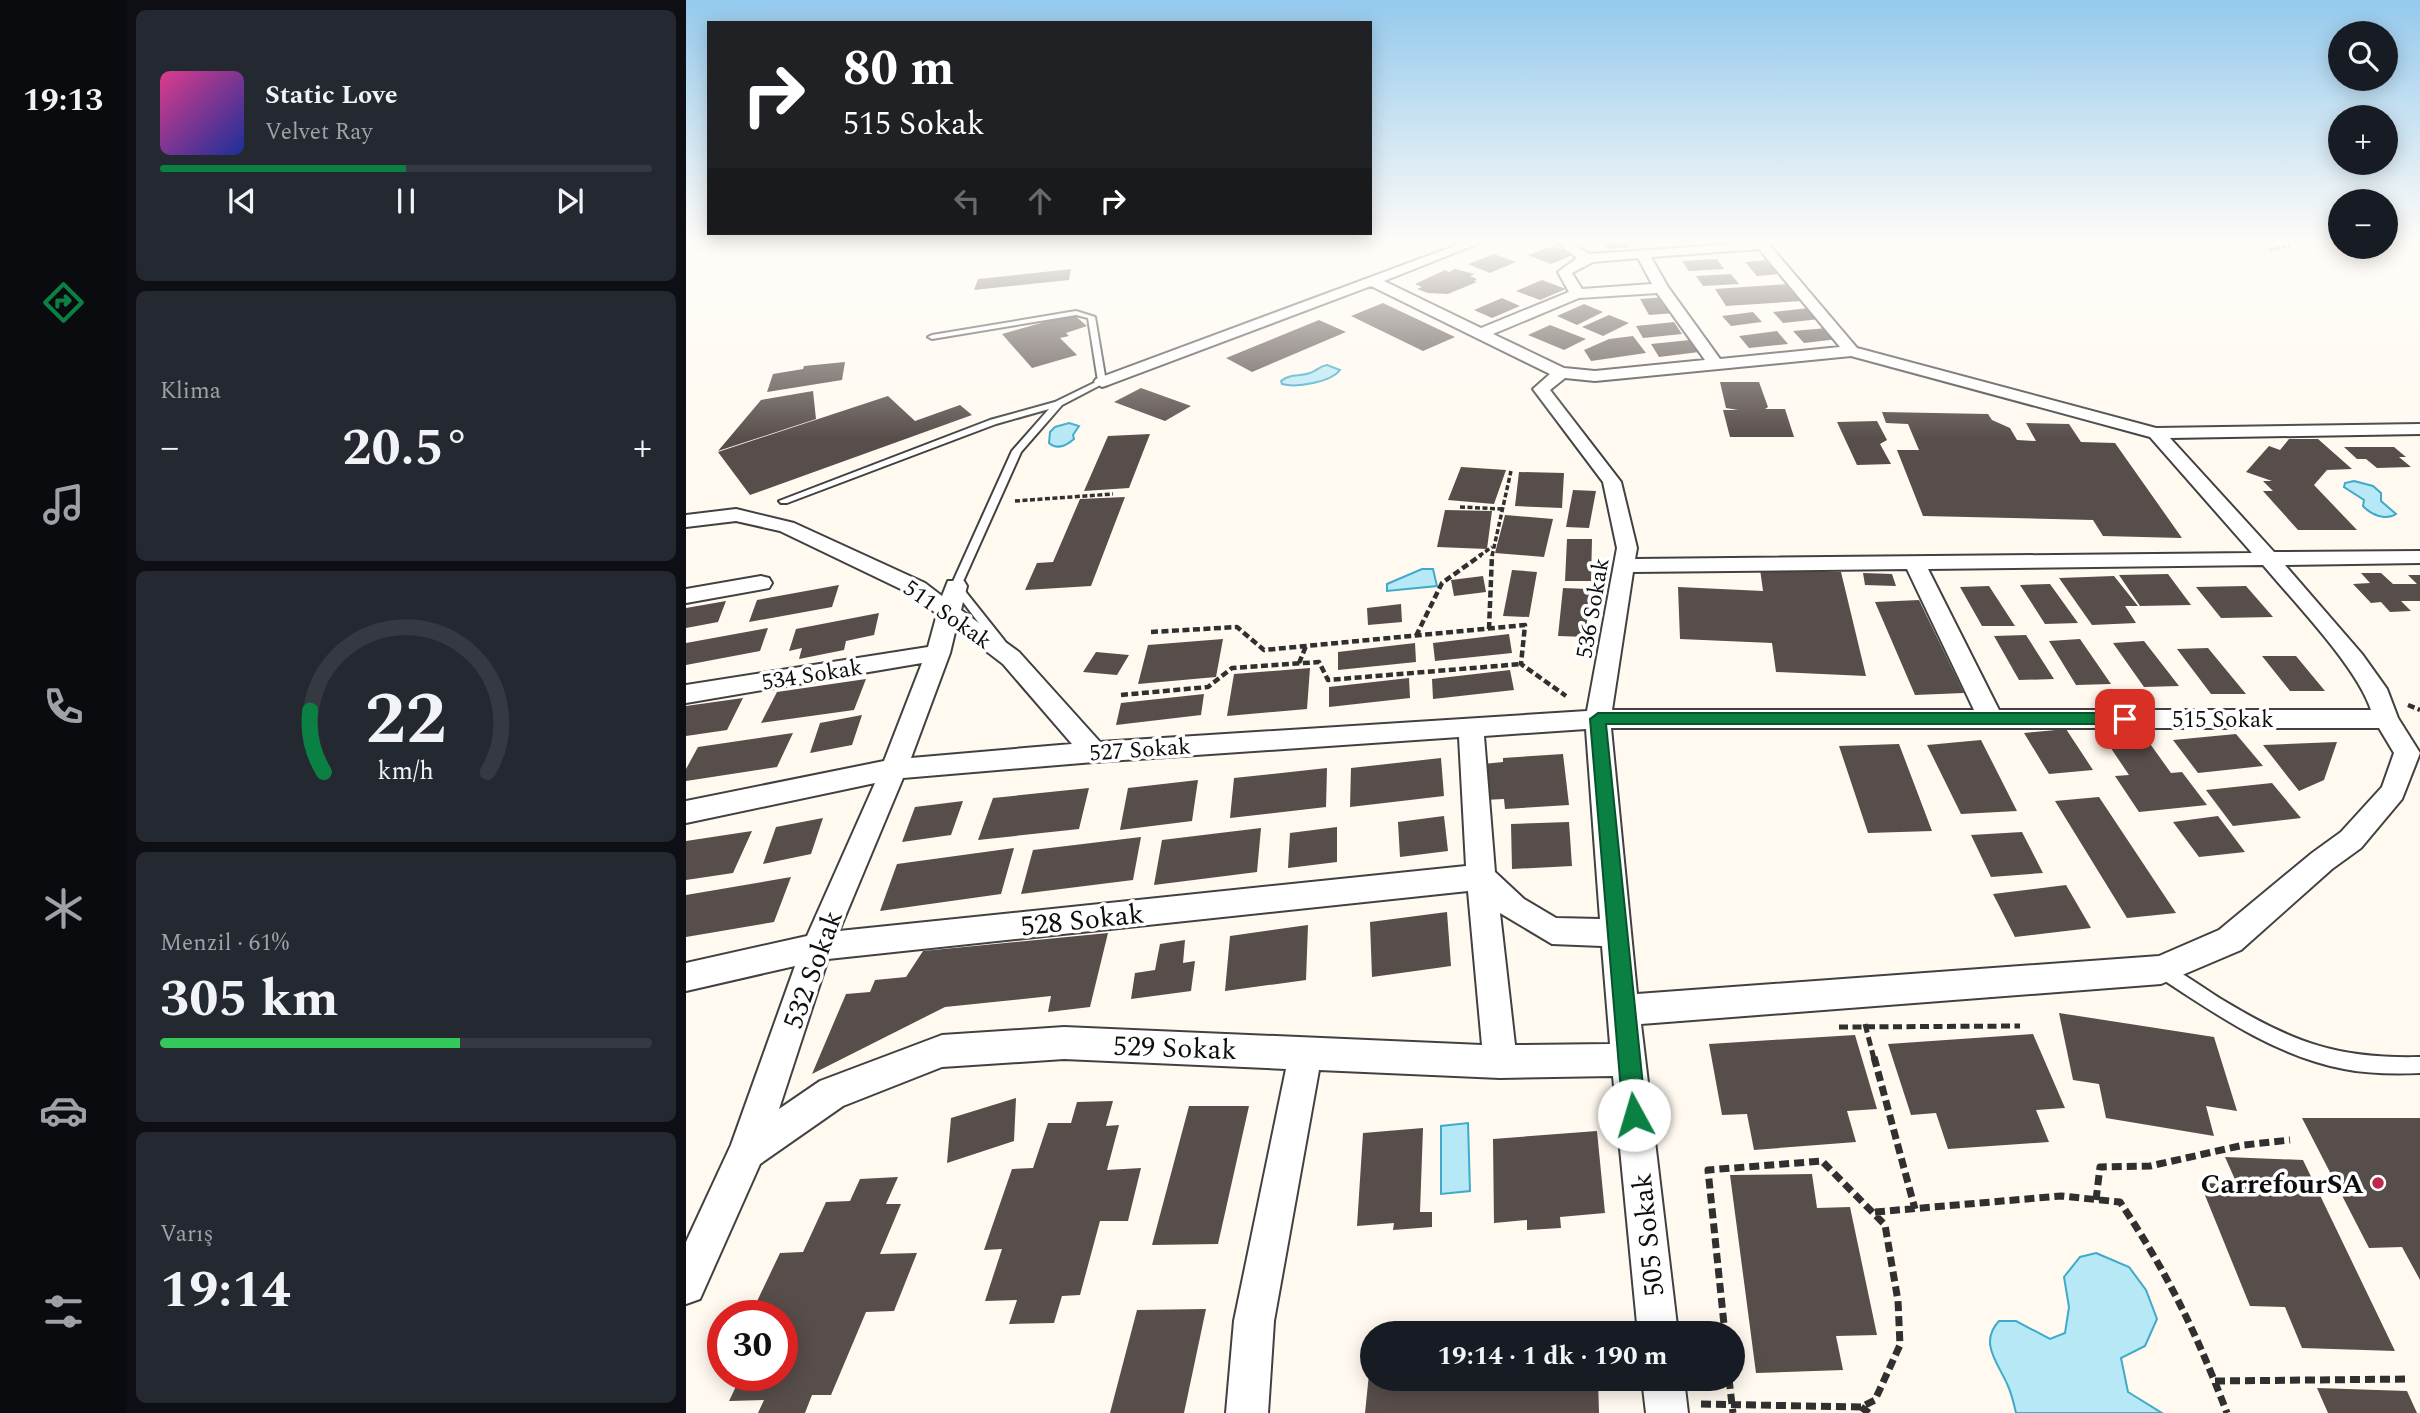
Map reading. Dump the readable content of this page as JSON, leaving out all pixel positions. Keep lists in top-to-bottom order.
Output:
{
  "streets": {
    "street": [
      "536 Sokak",
      "511 Sokak",
      "534 Sokak",
      "515 Sokak",
      "527 Sokak",
      "528 Sokak",
      "532 Sokak",
      "529 Sokak",
      "505 Sokak"
    ]
  },
  "crossings": [
    ["536 Sokak", "515 Sokak"],
    ["536 Sokak", "527 Sokak"],
    ["536 Sokak", "505 Sokak"],
    ["511 Sokak", "527 Sokak"],
    ["511 Sokak", "532 Sokak"],
    ["534 Sokak", "532 Sokak"],
    ["515 Sokak", "527 Sokak"],
    ["515 Sokak", "505 Sokak"],
    ["527 Sokak", "532 Sokak"],
    ["527 Sokak", "505 Sokak"],
    ["528 Sokak", "532 Sokak"],
    ["532 Sokak", "529 Sokak"],
    ["529 Sokak", "505 Sokak"]
  ],
  "places": ["CarrefourSA"],
  "page": {
    "tabs": "19:13",
    "map_buttons": ["+", "−"],
    "turn": ["80 m", "515 Sokak"],
    "song": ["Static Love", "Velvet Ray"],
    "tile": [
      "Klima",
      ["Menzil · 61%", "305 km"],
      ["Varış", "19:14"]
    ],
    "heat": ["−", "20.5°", "+"],
    "limit": "30",
    "trip": "19:14 · 1 dk · 190 m",
    "gauge": ["22", "km/h"]
  }
}
